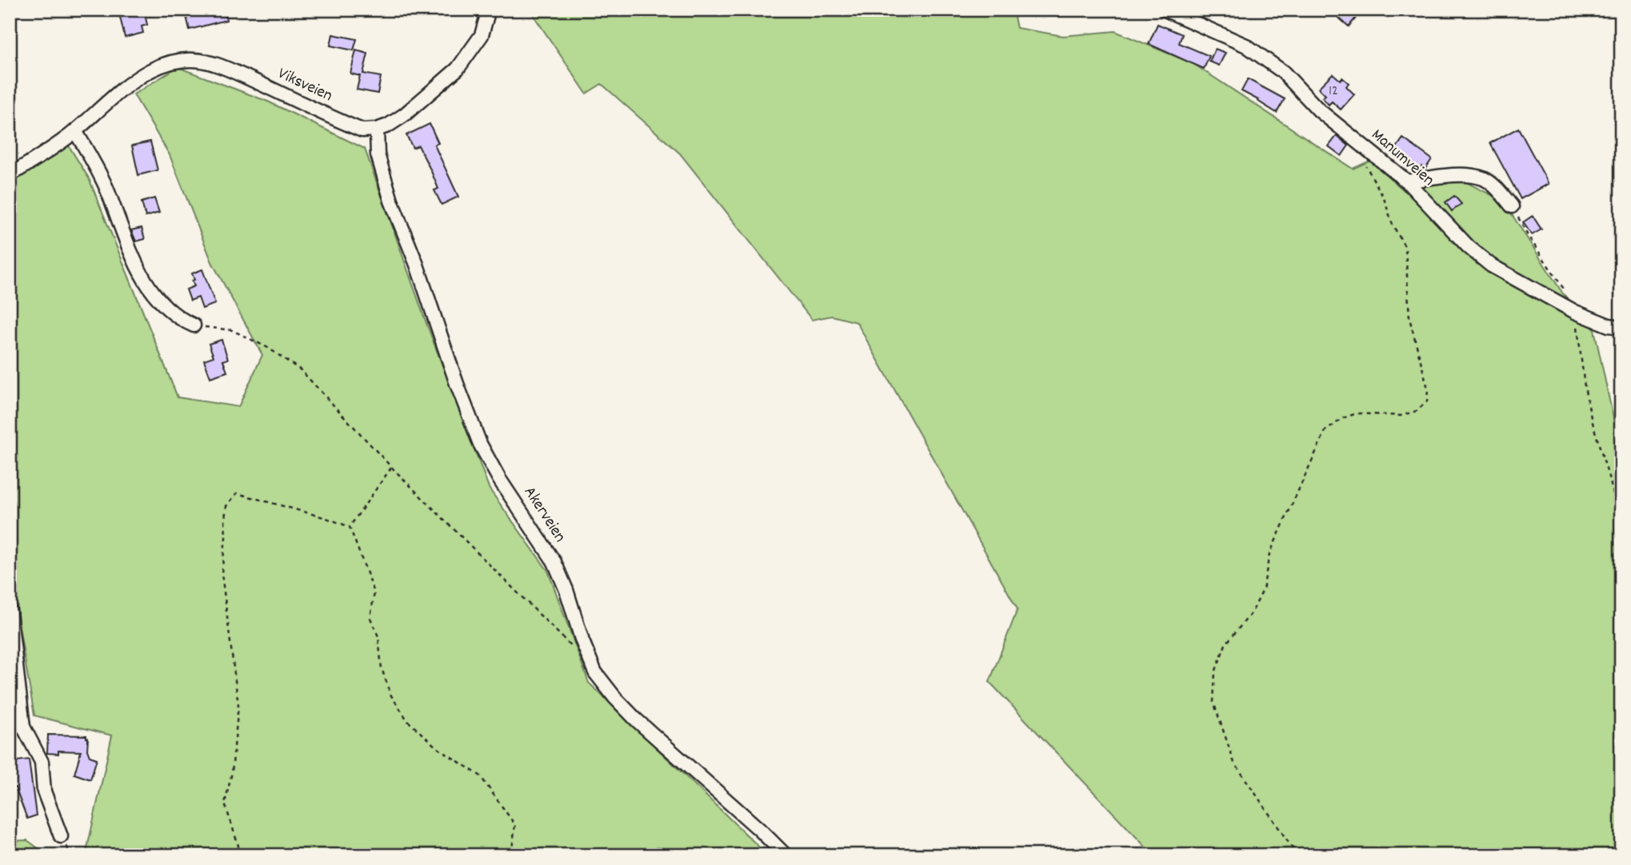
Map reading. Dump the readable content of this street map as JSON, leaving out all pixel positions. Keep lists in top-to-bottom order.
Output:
{
  "streets": {
    "street": ["Viksveien", "Manumveien", "Akerveien"]
  },
  "crossings": [
    ["Viksveien", "Akerveien"]
  ],
  "house_numbers": ["12"]
}
